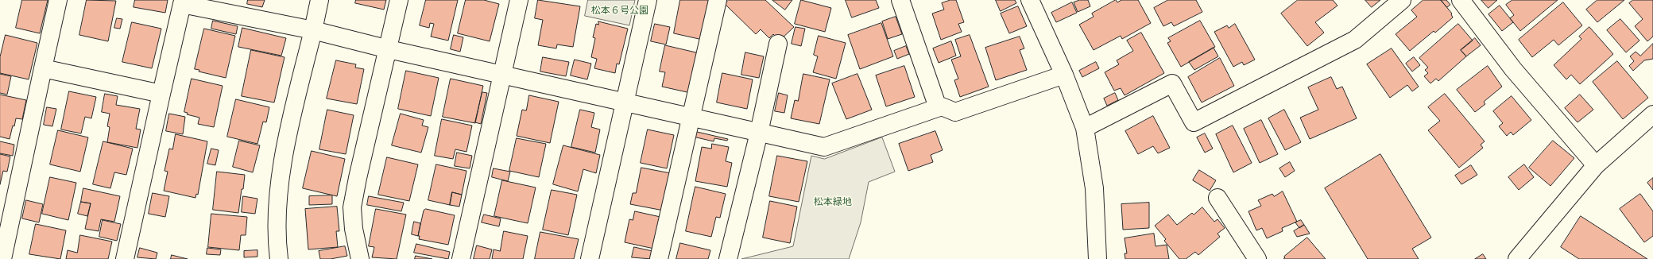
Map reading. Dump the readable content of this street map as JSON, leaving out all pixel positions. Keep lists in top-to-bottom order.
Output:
{
  "parks": ["松本６号公園", "松本緑地"]
}
